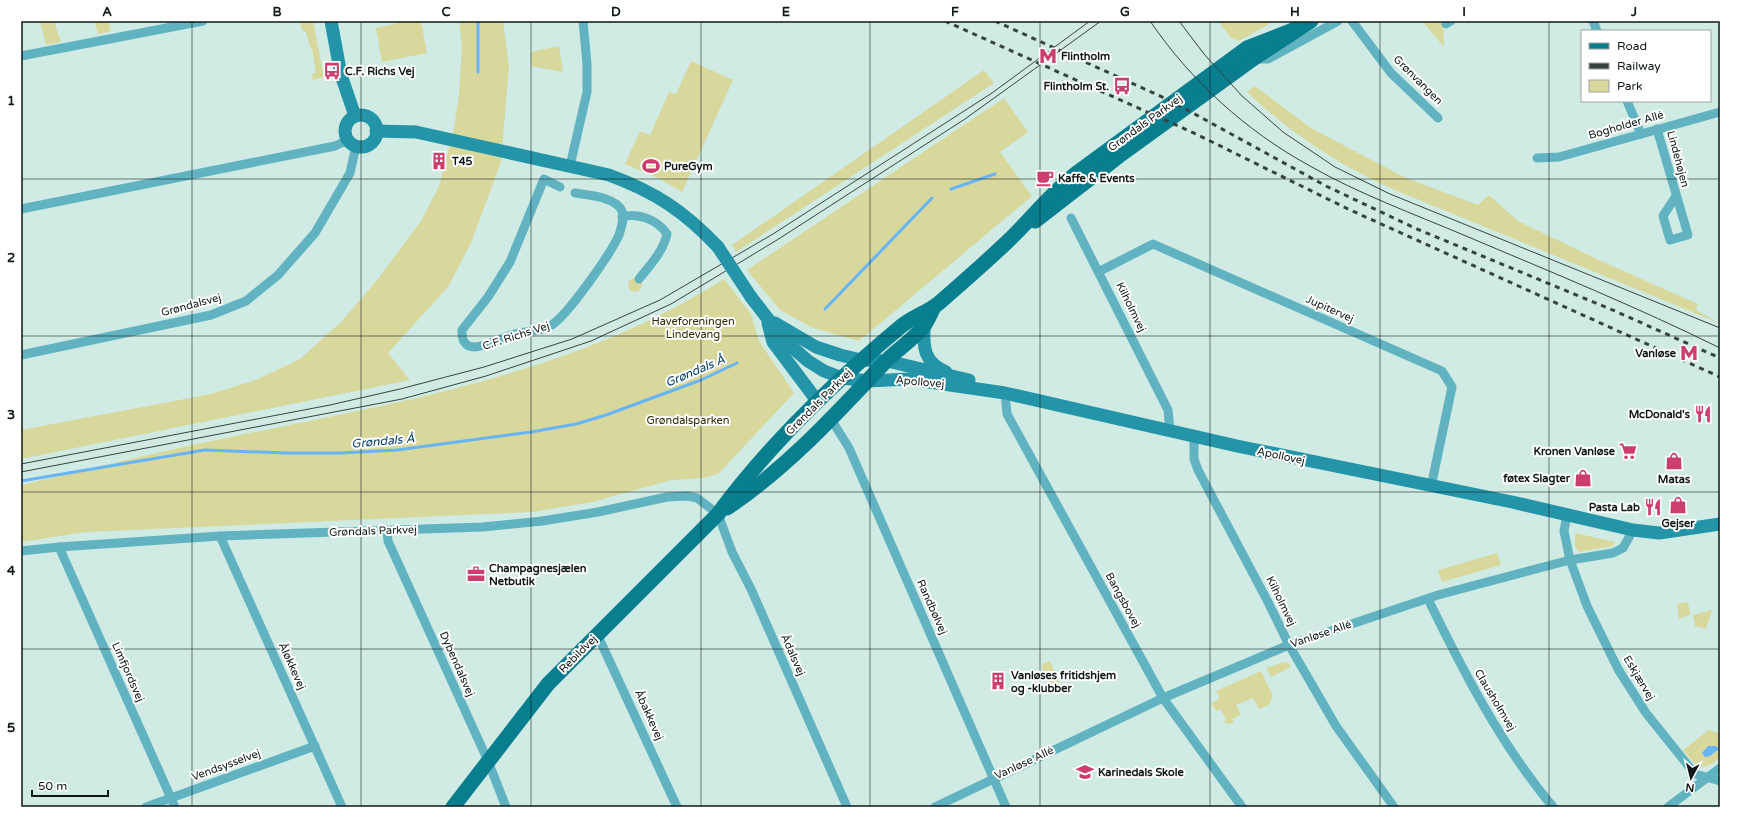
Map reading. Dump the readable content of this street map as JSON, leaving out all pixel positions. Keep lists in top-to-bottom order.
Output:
{
  "streets": {
    "main road": ["Grøndals Parkvej", "Rebildvej"],
    "street": [
      "Grønvangen",
      "Bogholder Allé",
      "Lindehøjen",
      "Grøndalsvej",
      "Kilholmvej",
      "Jupitervej",
      "C.F. Richs Vej",
      "Apollovej",
      "Bangsbovej",
      "Randbølvej",
      "Vanløse Allé",
      "Ådalsvej",
      "Dybendalsvej",
      "Åløkkevej",
      "Limfjordsvej",
      "Eskjærvej",
      "Clausholmvej",
      "Åbakkevej",
      "Vendsysselvej"
    ]
  },
  "crossings": [
    ["Grøndals Parkvej", "Apollovej"],
    ["Grøndals Parkvej", "Randbølvej"],
    ["Grøndals Parkvej", "Rebildvej"],
    ["Grøndals Parkvej", "Ådalsvej"],
    ["Grøndals Parkvej", "Dybendalsvej"],
    ["Grøndals Parkvej", "Åløkkevej"],
    ["Grøndals Parkvej", "Limfjordsvej"],
    ["Bogholder Allé", "Lindehøjen"],
    ["Kilholmvej", "Jupitervej"],
    ["Kilholmvej", "Apollovej"],
    ["Kilholmvej", "Vanløse Allé"],
    ["Jupitervej", "Apollovej"],
    ["Apollovej", "Bangsbovej"],
    ["Apollovej", "Vanløse Allé"],
    ["Bangsbovej", "Vanløse Allé"],
    ["Randbølvej", "Vanløse Allé"],
    ["Vanløse Allé", "Eskjærvej"],
    ["Vanløse Allé", "Clausholmvej"],
    ["Rebildvej", "Ådalsvej"],
    ["Rebildvej", "Dybendalsvej"],
    ["Rebildvej", "Åbakkevej"],
    ["Åløkkevej", "Vendsysselvej"],
    ["Limfjordsvej", "Vendsysselvej"]
  ],
  "water": ["Grøndals Å"],
  "parks": ["Haveforeningen Lindevang", "Grøndalsparken"],
  "places": {
    "metro station": ["Flintholm", "Vanløse"],
    "bus stop": ["C.F. Richs Vej", "Flintholm St."],
    "building": ["T45", "Vanløses fritidshjem og -klubber"],
    "sports": ["PureGym"],
    "cafe": ["Kaffe & Events"],
    "restaurant": ["McDonald's", "Pasta Lab"],
    "supermarket": ["Kronen Vanløse"],
    "shop": ["Matas", "føtex Slagter", "Gejser"],
    "office": ["Champagnesjælen Netbutik"],
    "school or university": ["Karinedals Skole"]
  },
  "legend": ["Road", "Railway", "Park"],
  "scale_bar": "50 m",
  "north": "bottom",
  "grid": {
    "columns": [
      "A",
      "B",
      "C",
      "D",
      "E",
      "F",
      "G",
      "H",
      "I",
      "J"
    ],
    "rows": [
      "1",
      "2",
      "3",
      "4",
      "5"
    ]
  }
}
